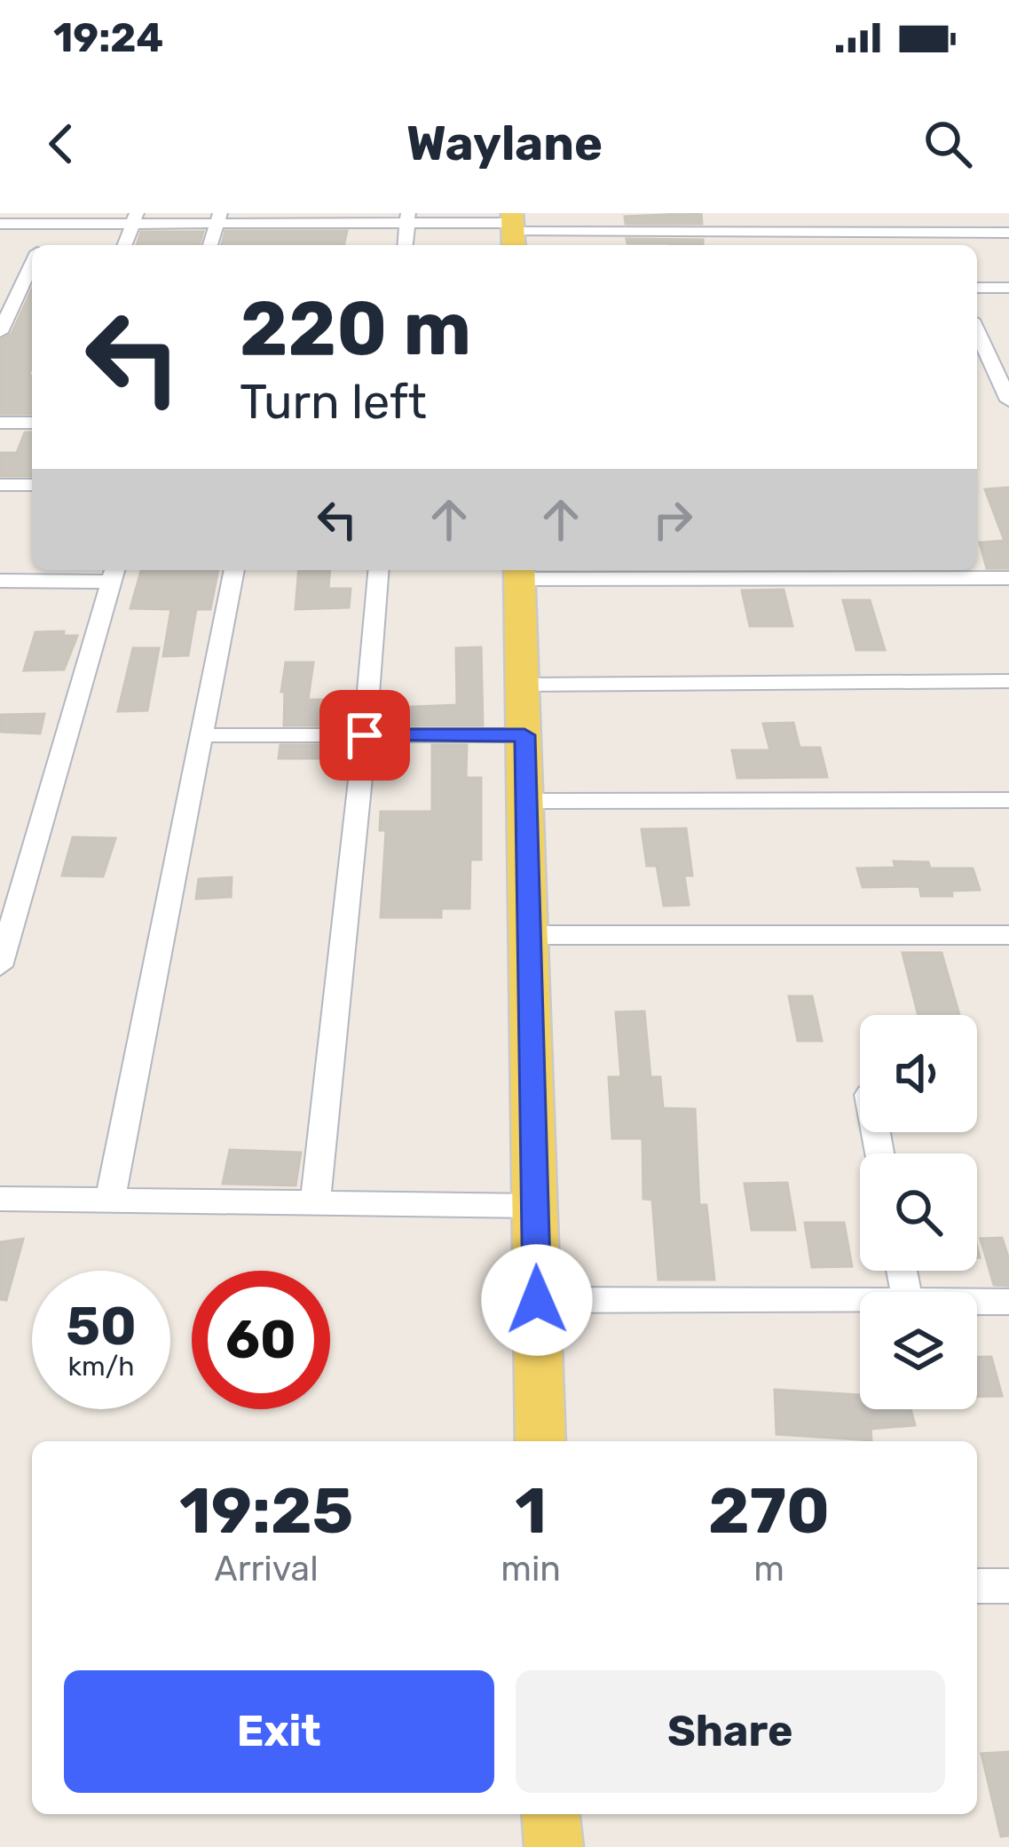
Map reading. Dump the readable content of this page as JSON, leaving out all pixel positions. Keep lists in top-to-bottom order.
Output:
{
  "page": {
    "status": "19:24",
    "header": "Waylane",
    "turn": ["220 m", "Turn left"],
    "speed": "50 km/h",
    "limit": "60",
    "eta": [
      "19:25",
      "Arrival",
      "1",
      "min",
      "270",
      "m"
    ],
    "buttons": ["Exit", "Share"]
  }
}
